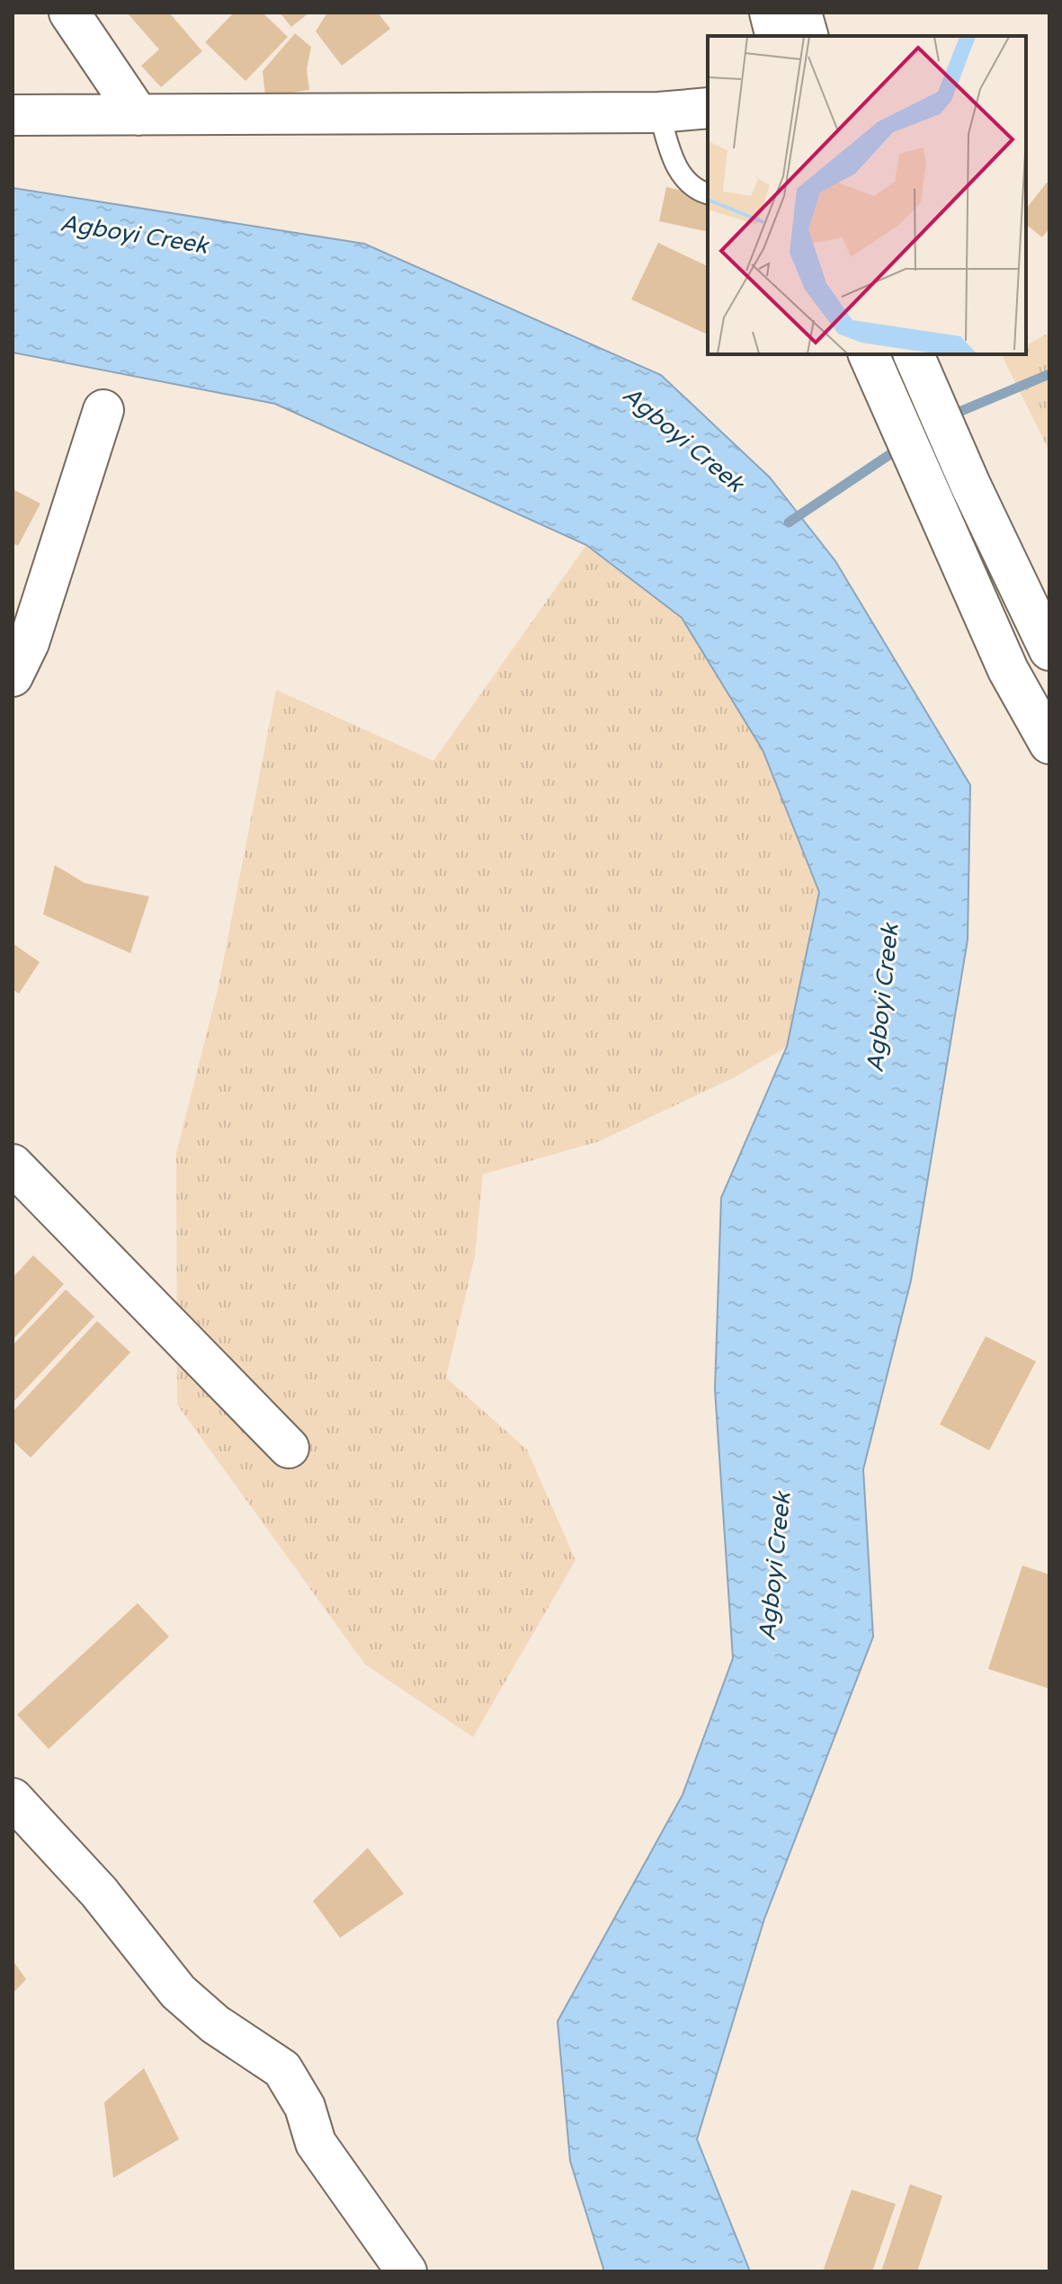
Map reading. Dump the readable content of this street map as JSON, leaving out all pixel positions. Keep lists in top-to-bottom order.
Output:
{
  "water": ["Agboyi Creek"]
}
